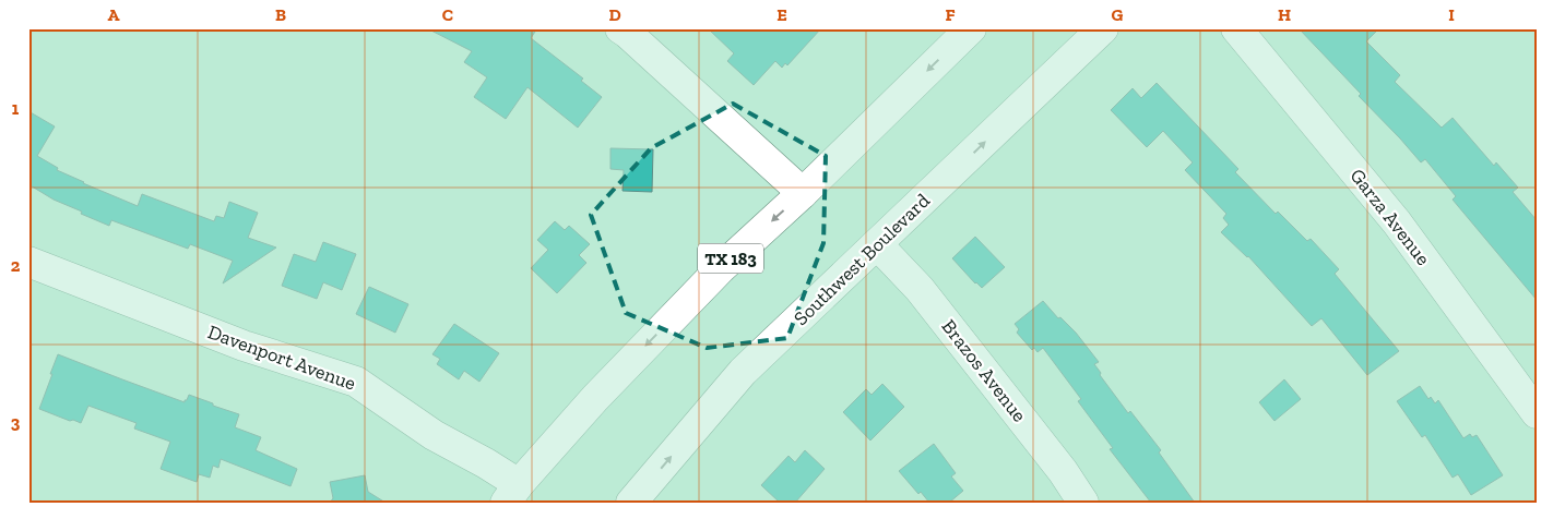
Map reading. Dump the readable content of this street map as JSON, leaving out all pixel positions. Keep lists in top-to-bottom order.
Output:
{
  "streets": {
    "street": [
      "Garza Avenue",
      "TX 183",
      "Southwest Boulevard",
      "Davenport Avenue",
      "Brazos Avenue"
    ]
  },
  "crossings": [
    ["TX 183", "Davenport Avenue"],
    ["Southwest Boulevard", "Brazos Avenue"]
  ],
  "grid": {
    "columns": [
      "A",
      "B",
      "C",
      "D",
      "E",
      "F",
      "G",
      "H",
      "I"
    ],
    "rows": ["1", "2", "3"]
  }
}
